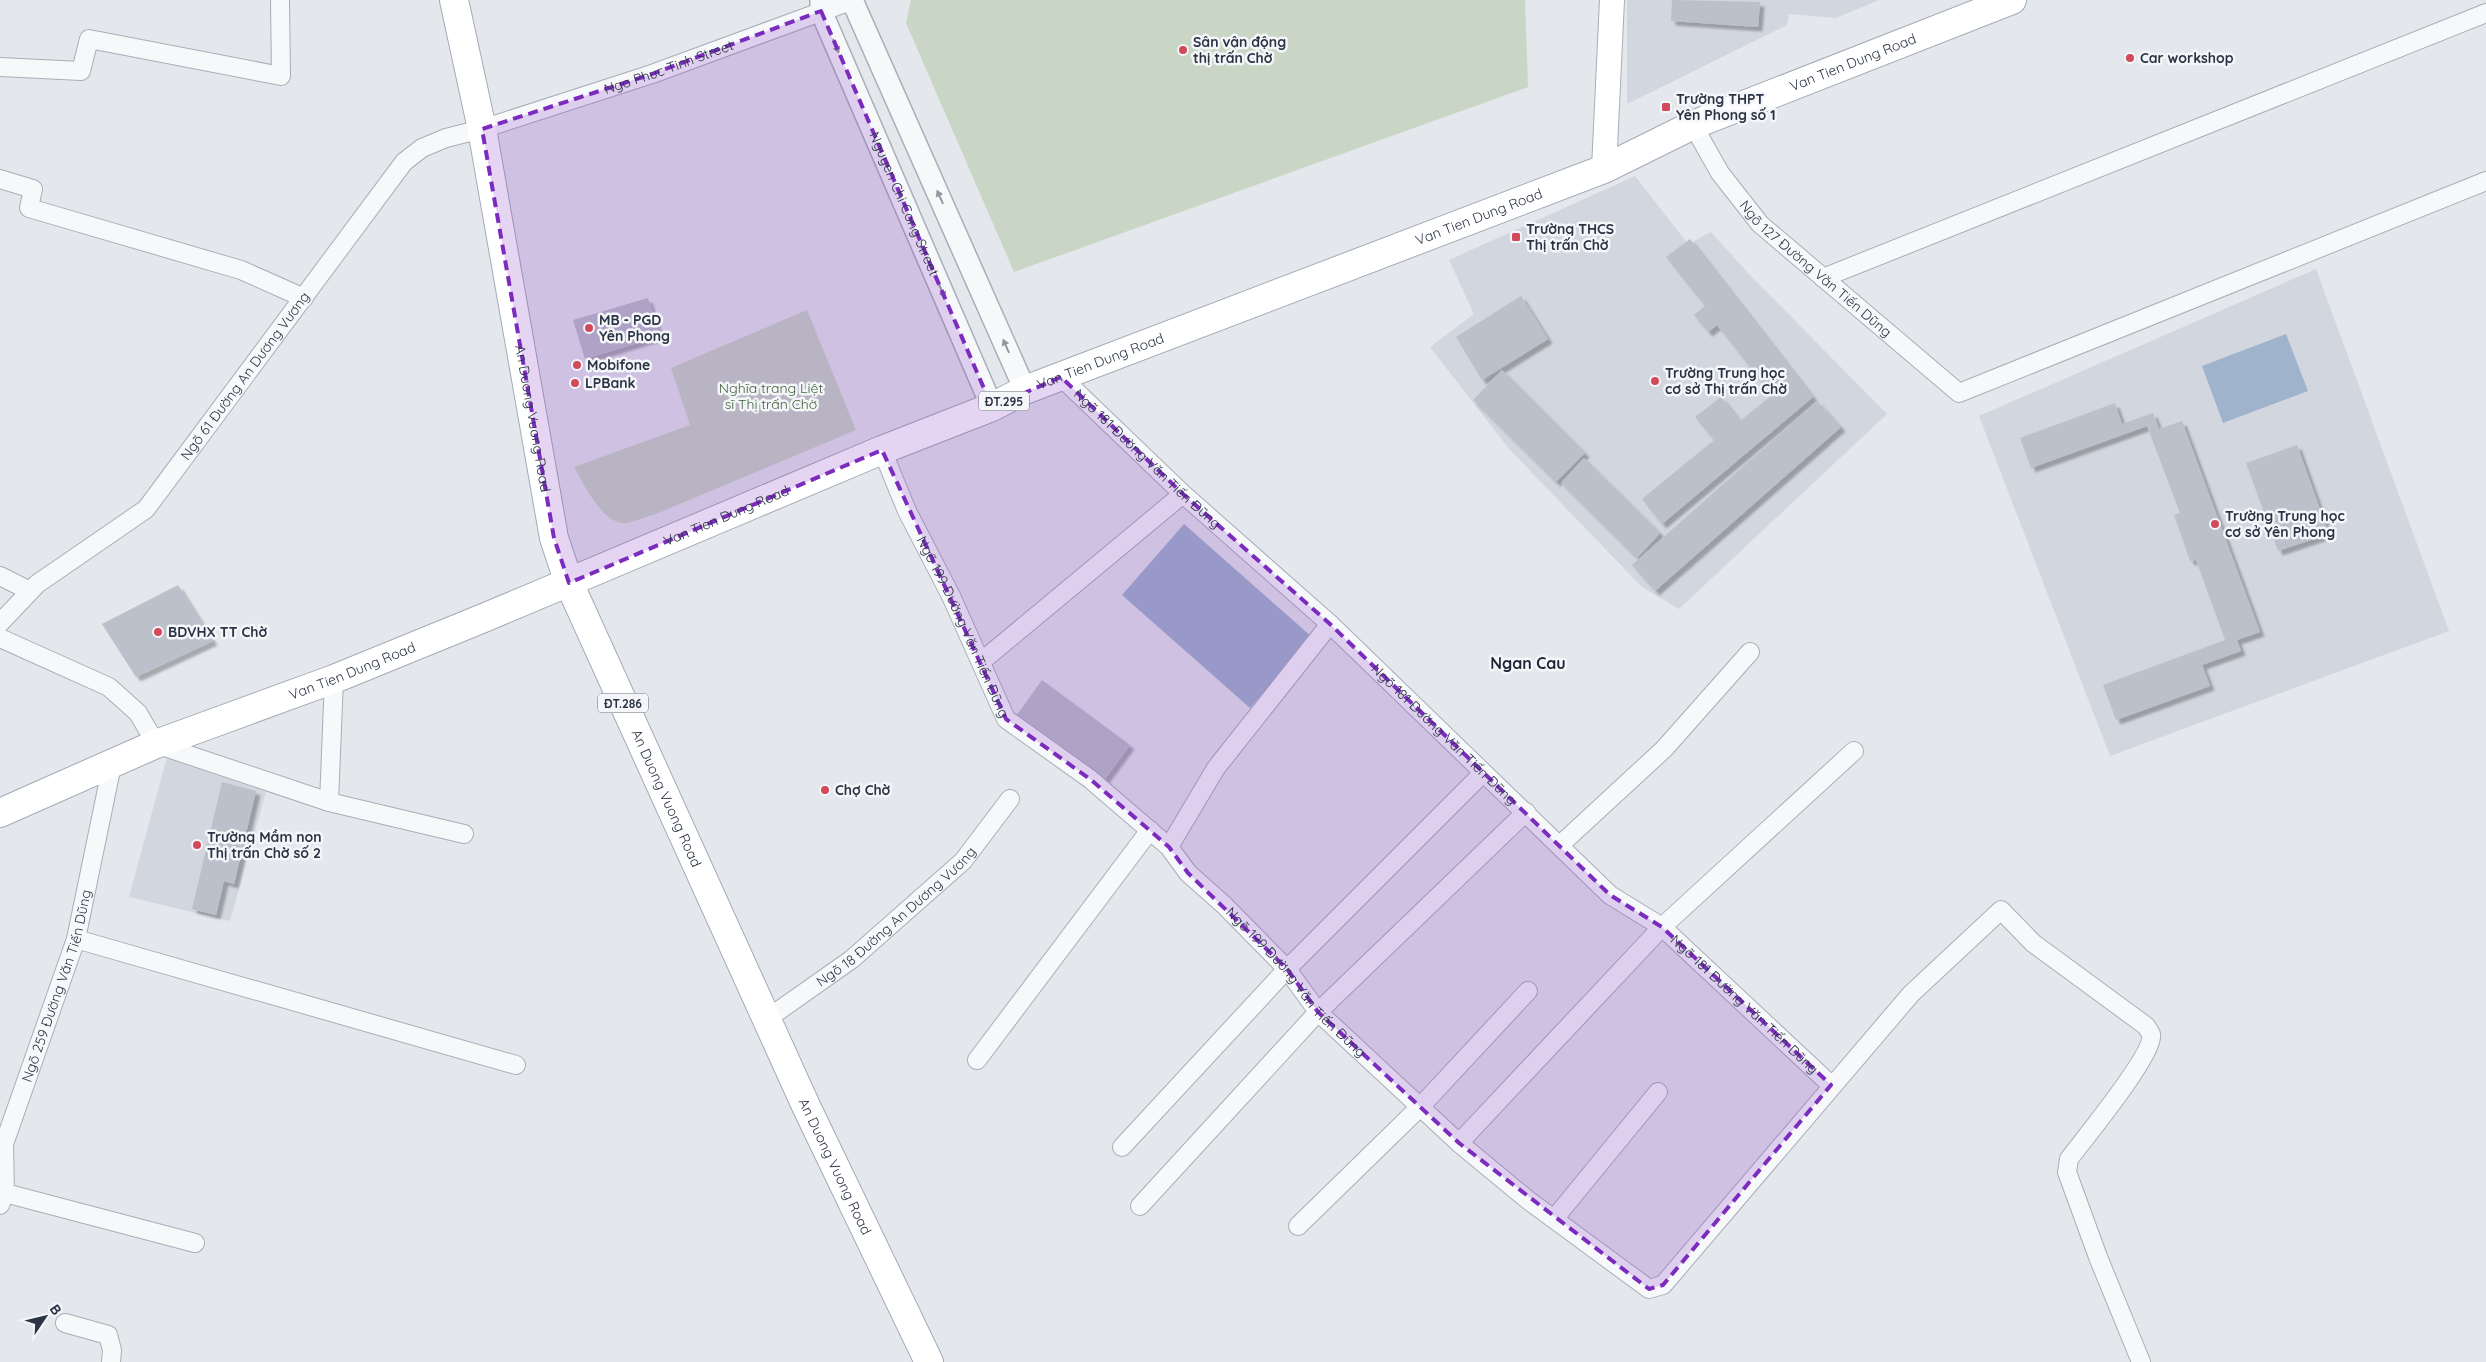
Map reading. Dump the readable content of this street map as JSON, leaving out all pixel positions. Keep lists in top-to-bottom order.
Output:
{
  "streets": {
    "main road": [
      "Van Tien Dung Road",
      "ĐT.295",
      "An Duong Vuong Road",
      "ĐT.286"
    ],
    "street": [
      "Ngo Phuc Tinh Street",
      "Nguyen Chi Cong Street",
      "Ngõ 127 Đường Văn Tiến Dũng",
      "Ngõ 61 Đường An Dương Vương",
      "Ngõ 181 Đường Văn Tiến Dũng",
      "Ngõ 199 Đường Văn Tiến Dũng",
      "Ngõ 18 Đường An Dương Vương",
      "Ngõ 259 Đường Văn Tiến Dũng"
    ]
  },
  "crossings": [
    ["Van Tien Dung Road", "Nguyen Chi Cong Street"],
    ["Van Tien Dung Road", "Ngõ 127 Đường Văn Tiến Dũng"],
    ["Van Tien Dung Road", "An Duong Vuong Road"],
    ["Van Tien Dung Road", "Ngõ 181 Đường Văn Tiến Dũng"],
    ["Van Tien Dung Road", "Ngõ 199 Đường Văn Tiến Dũng"],
    ["Van Tien Dung Road", "Ngõ 259 Đường Văn Tiến Dũng"],
    ["Ngo Phuc Tinh Street", "Nguyen Chi Cong Street"],
    ["Ngo Phuc Tinh Street", "Ngõ 61 Đường An Dương Vương"],
    ["Ngo Phuc Tinh Street", "An Duong Vuong Road"],
    ["Ngõ 61 Đường An Dương Vương", "An Duong Vuong Road"],
    ["An Duong Vuong Road", "Ngõ 18 Đường An Dương Vương"],
    ["Ngõ 181 Đường Văn Tiến Dũng", "Ngõ 199 Đường Văn Tiến Dũng"]
  ],
  "districts": ["Ngan Cau"],
  "parks": ["Nghĩa trang Liệt sĩ Thị trấn Chờ"],
  "places": {
    "other": [
      "Sân vận động thị trấn Chờ",
      "Car workshop",
      "MB - PGD Yên Phong",
      "Mobifone",
      "Trường Trung học cơ sở Thị trấn Chờ",
      "LPBank",
      "Trường Trung học cơ sở Yên Phong",
      "BDVHX TT Chờ",
      "Chợ Chờ",
      "Trường Mầm non Thị trấn Chờ số 2"
    ],
    "transit": ["Trường THPT Yên Phong số 1", "Trường THCS Thị trấn Chờ"]
  },
  "north": "top right"
}
